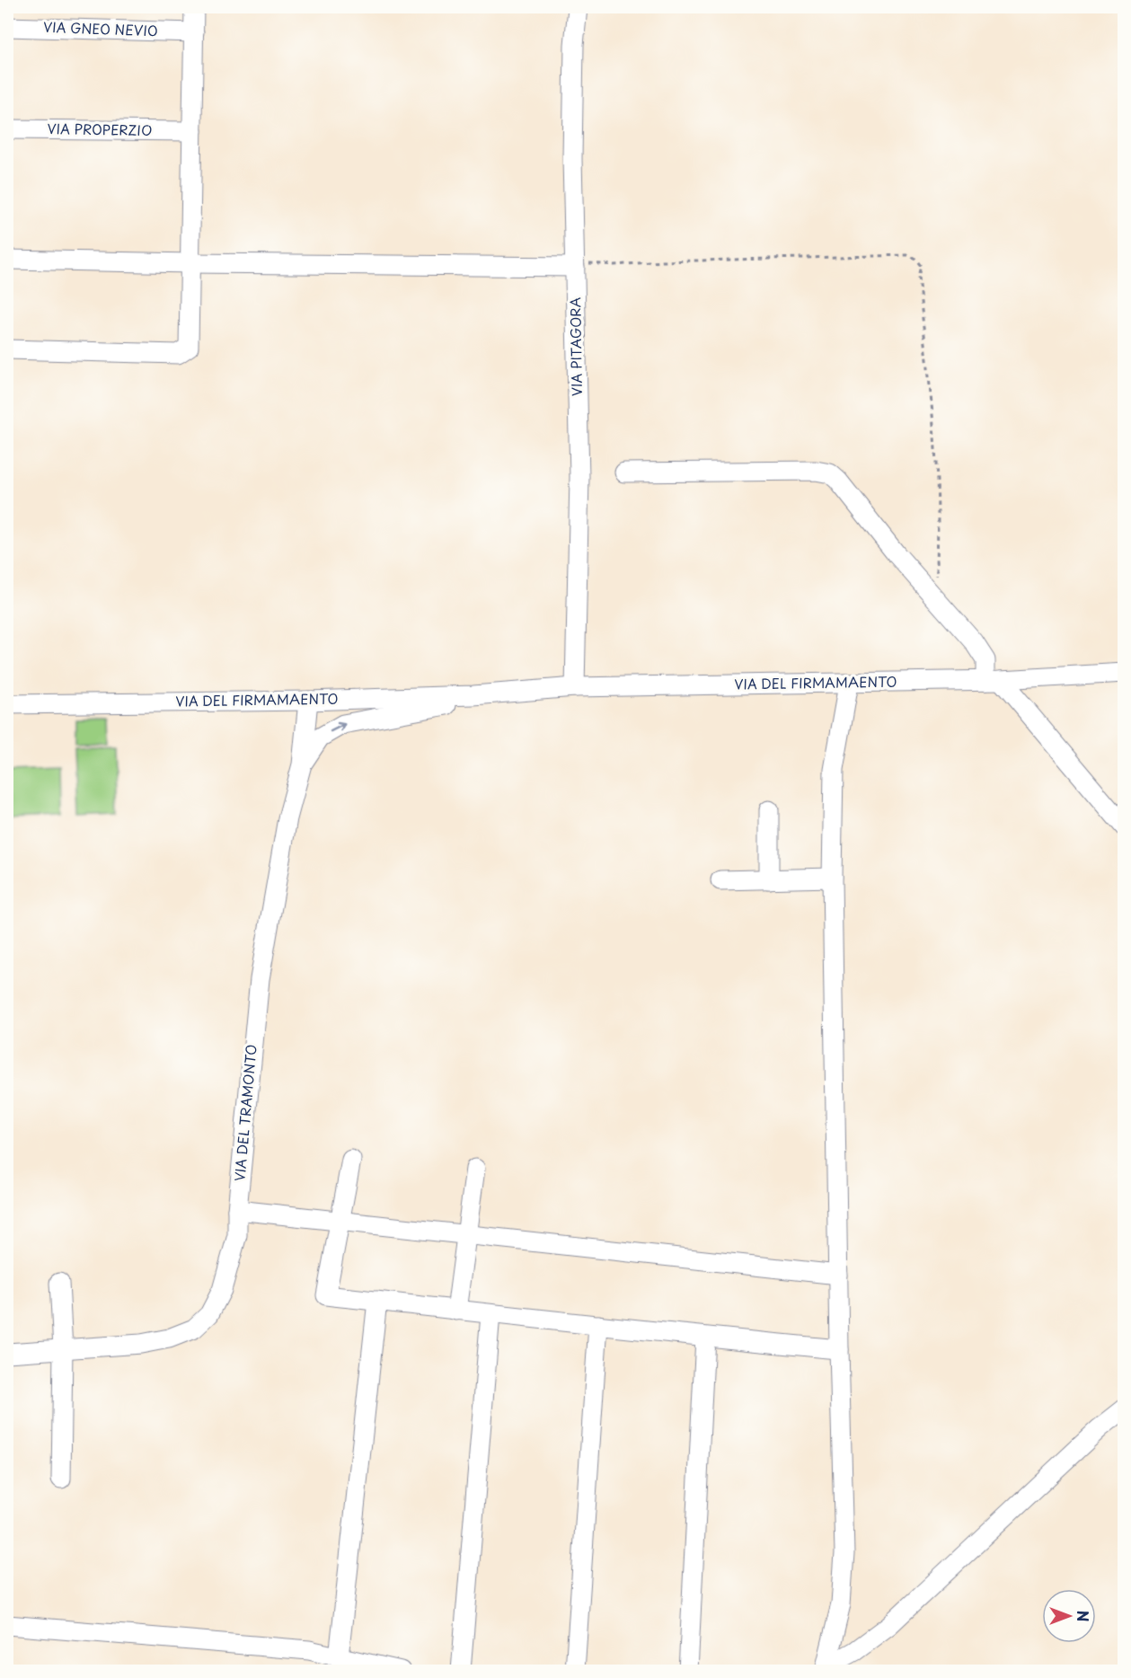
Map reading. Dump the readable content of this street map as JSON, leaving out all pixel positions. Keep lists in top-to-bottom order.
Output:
{
  "streets": {
    "street": [
      "VIA GNEO NEVIO",
      "VIA PROPERZIO",
      "VIA PITAGORA",
      "VIA DEL FIRMAMAENTO",
      "VIA DEL TRAMONTO"
    ]
  },
  "crossings": [
    ["VIA PITAGORA", "VIA DEL FIRMAMAENTO"],
    ["VIA DEL FIRMAMAENTO", "VIA DEL TRAMONTO"]
  ],
  "north": "right"
}
